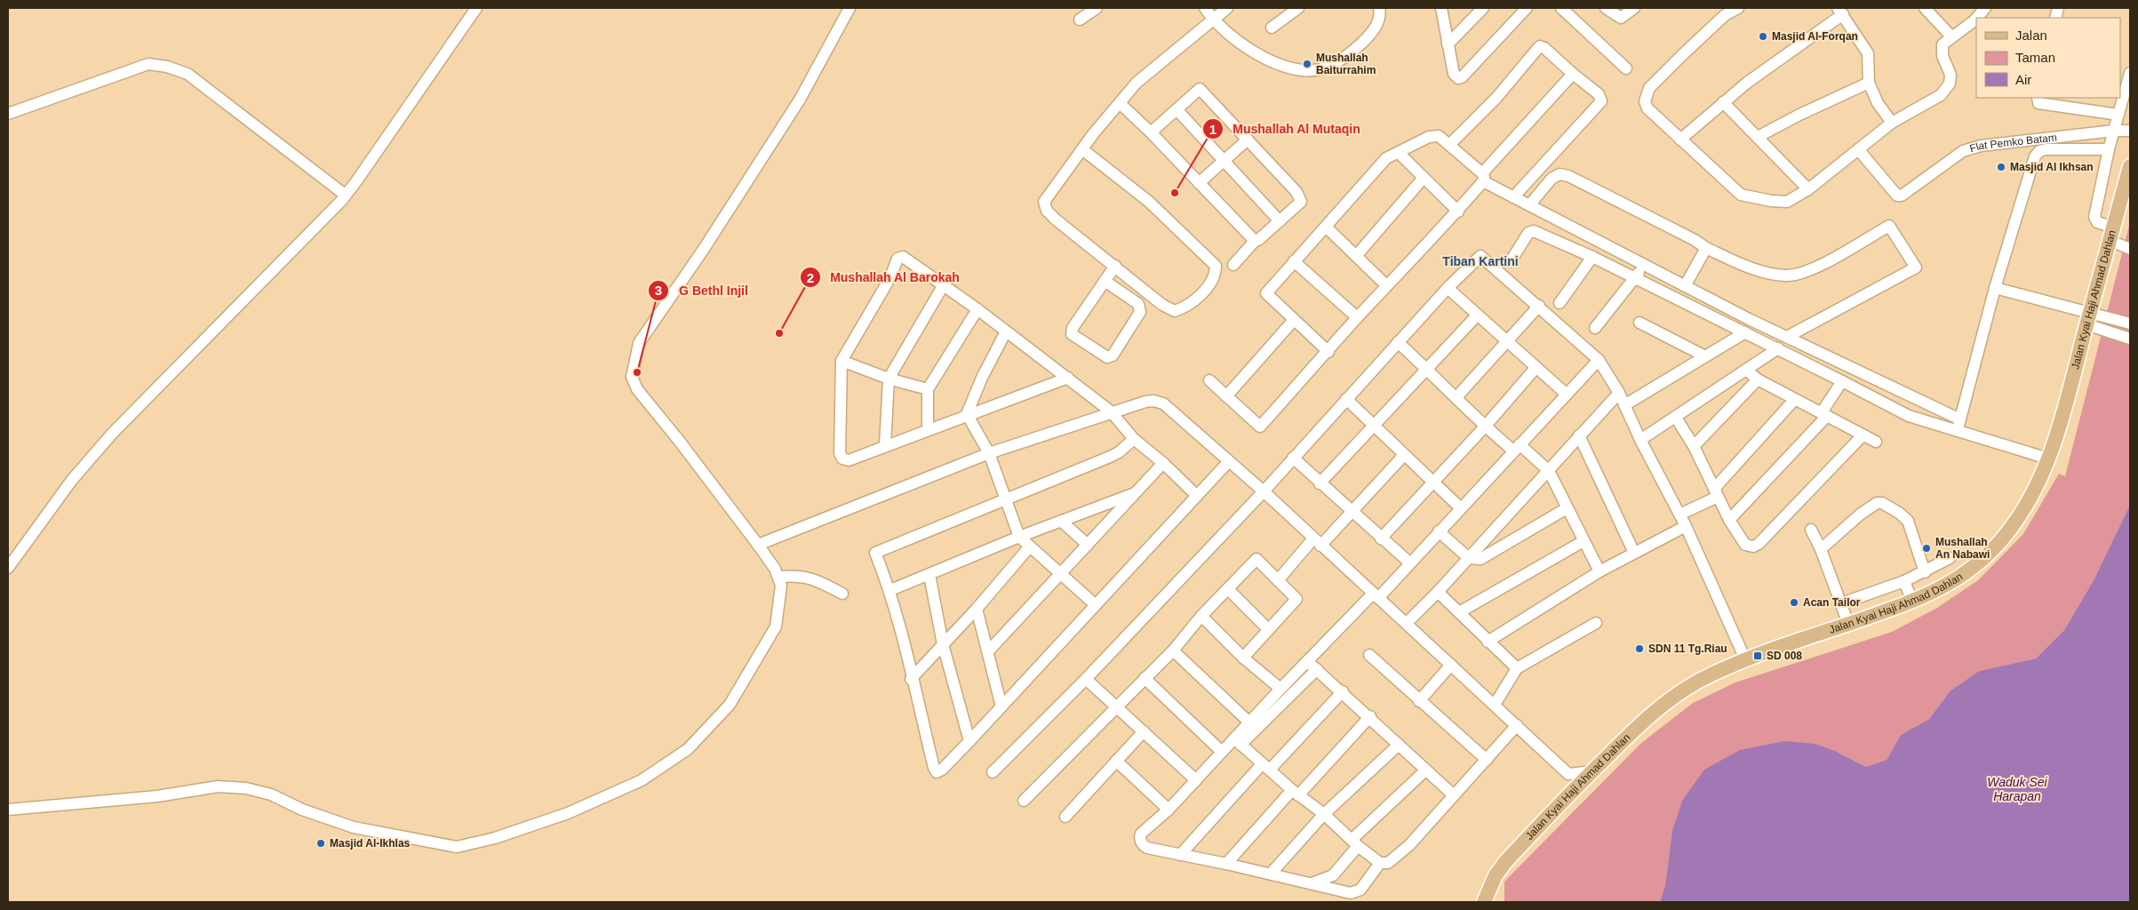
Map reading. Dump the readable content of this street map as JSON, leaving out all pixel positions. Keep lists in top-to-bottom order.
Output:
{
  "streets": {
    "main road": ["Jalan Kyai Haji Ahmad Dahlan"],
    "street": ["Flat Pemko Batam"]
  },
  "districts": ["Tiban Kartini"],
  "water": ["Waduk Sei Harapan"],
  "places": {
    "other": [
      "Masjid Al-Forqan",
      "Mushallah Baiturrahim",
      "Masjid Al Ikhsan",
      "Mushallah Al Mutaqin",
      "Mushallah Al Barokah",
      "G Bethl Injil",
      "Mushallah An Nabawi",
      "Acan Tailor",
      "SDN 11 Tg.Riau",
      "Masjid Al-Ikhlas"
    ],
    "transit": ["SD 008"]
  },
  "legend": ["Jalan", "Taman", "Air"]
}
